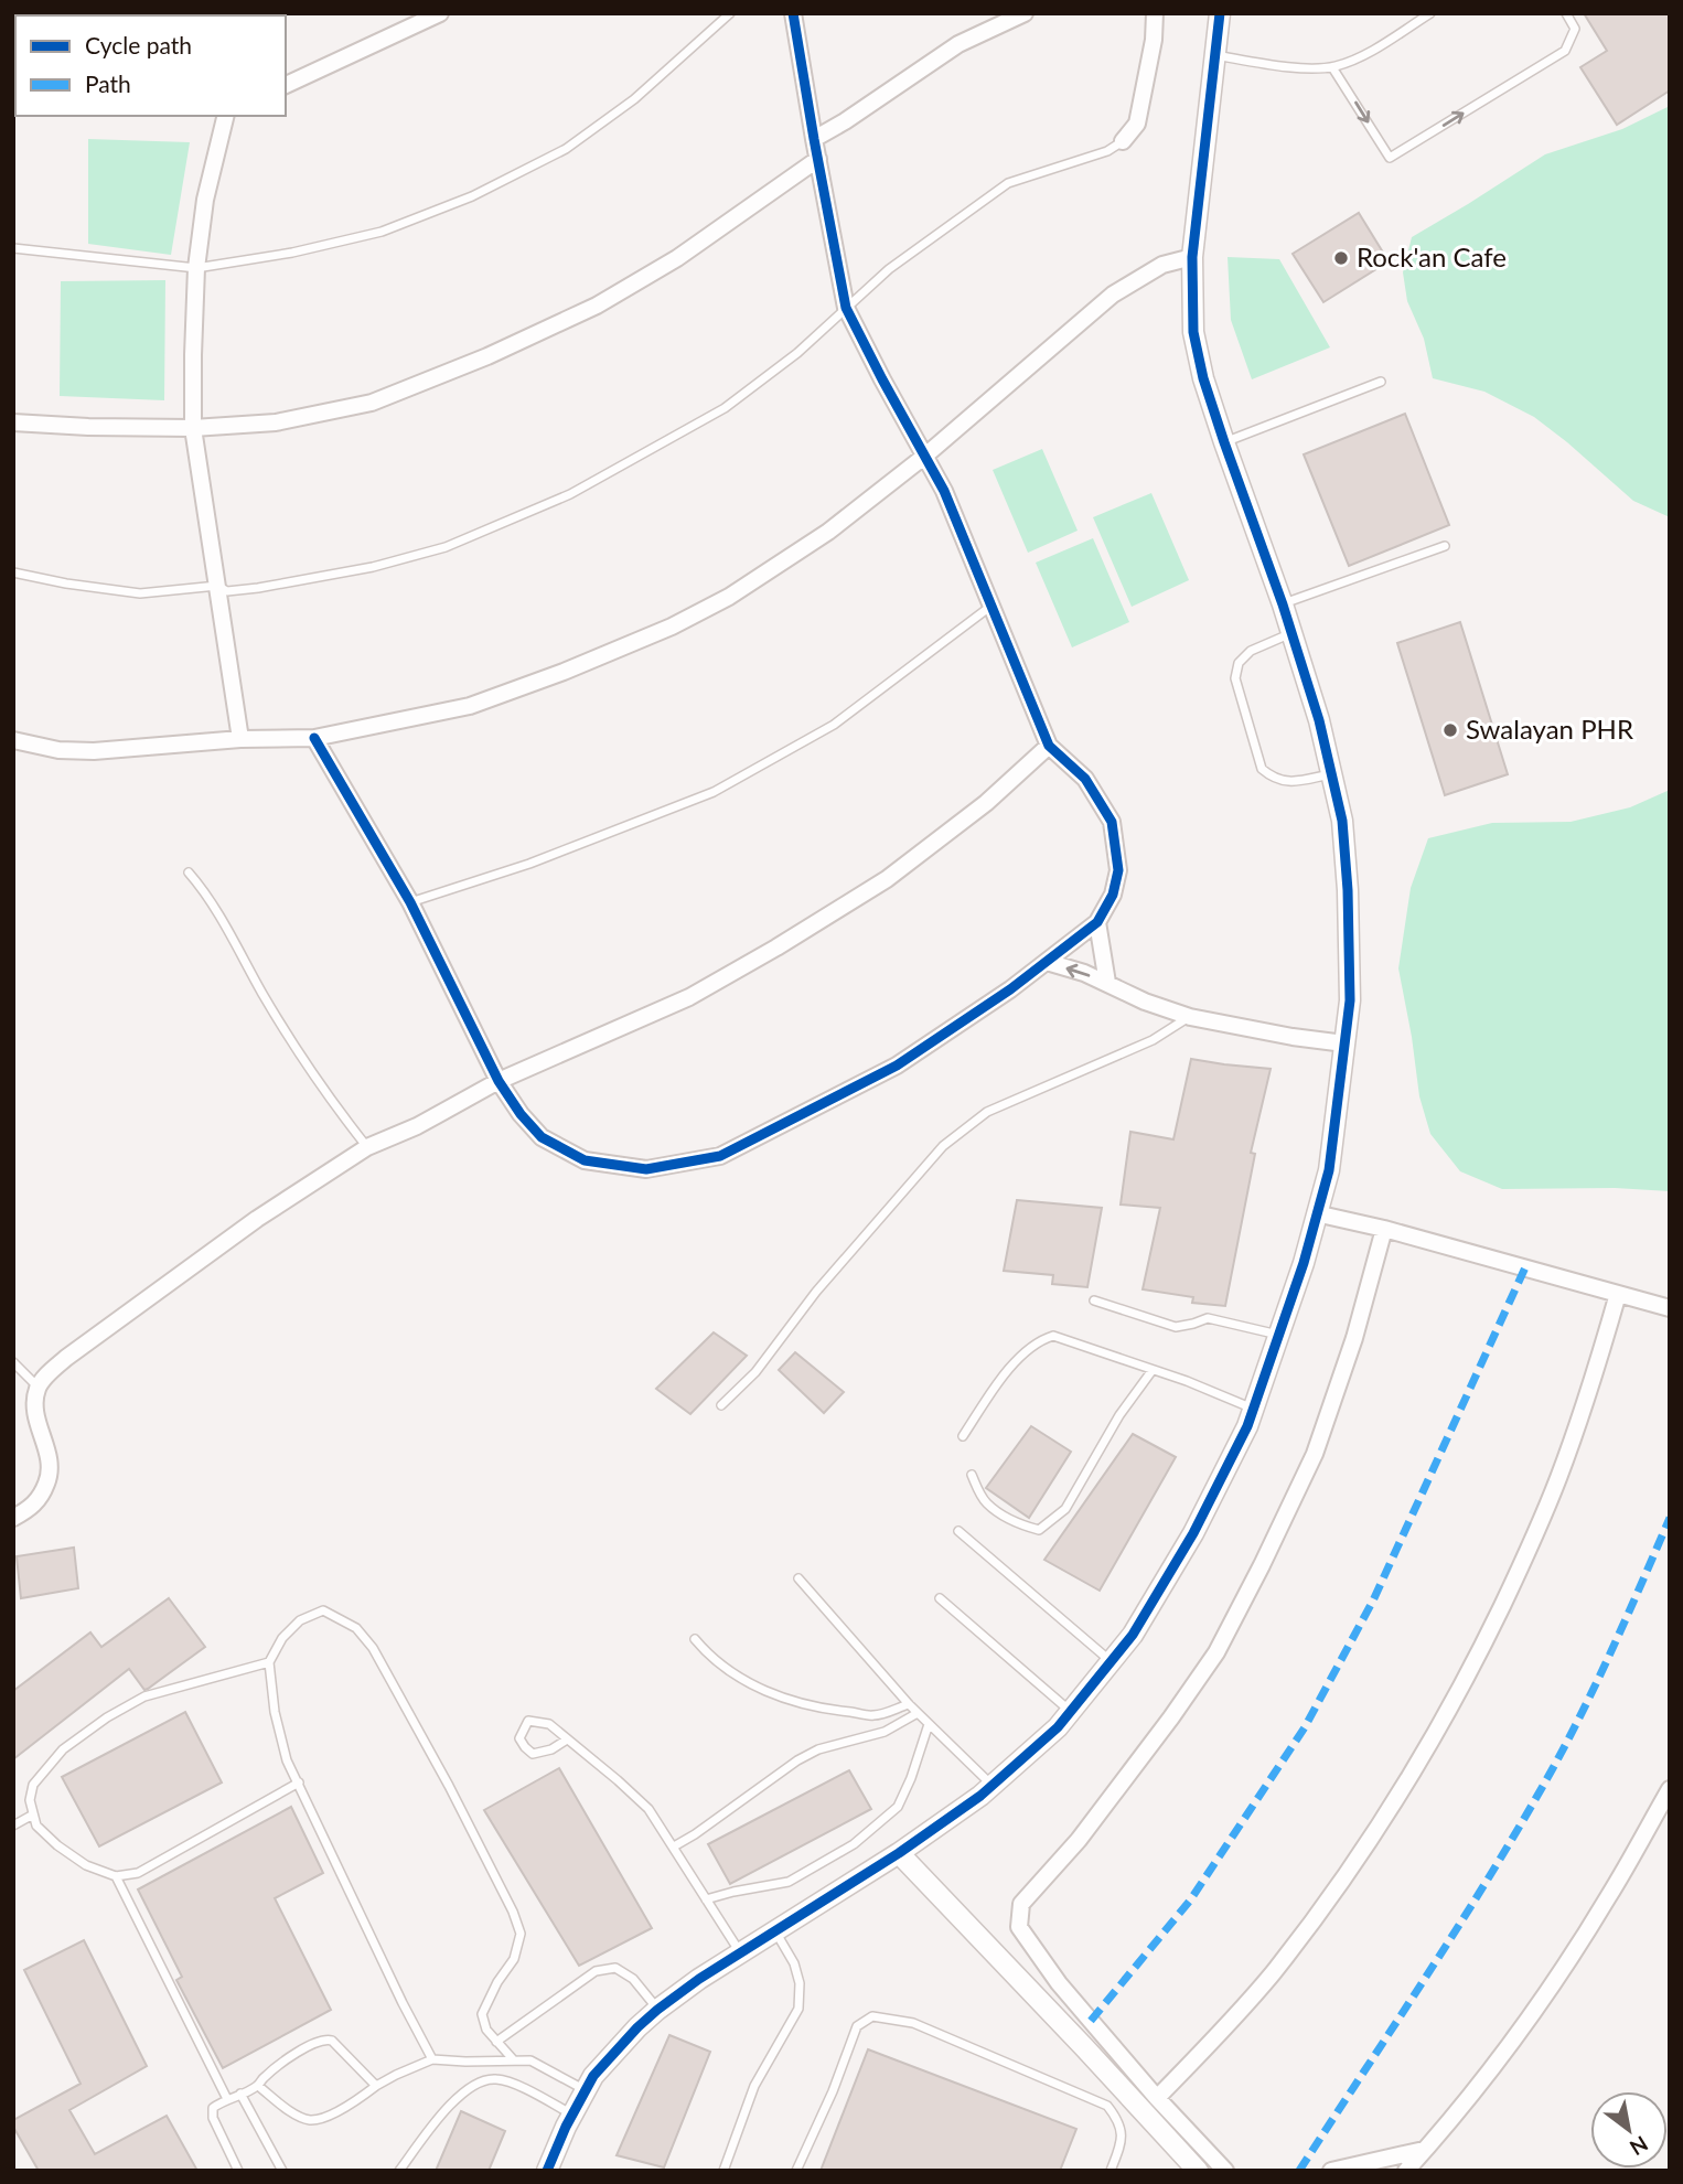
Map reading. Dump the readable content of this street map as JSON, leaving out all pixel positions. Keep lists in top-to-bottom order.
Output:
{
  "places": ["Rock'an Cafe", "Swalayan PHR"],
  "legend": ["Cycle path", "Path"],
  "north": "bottom right"
}
